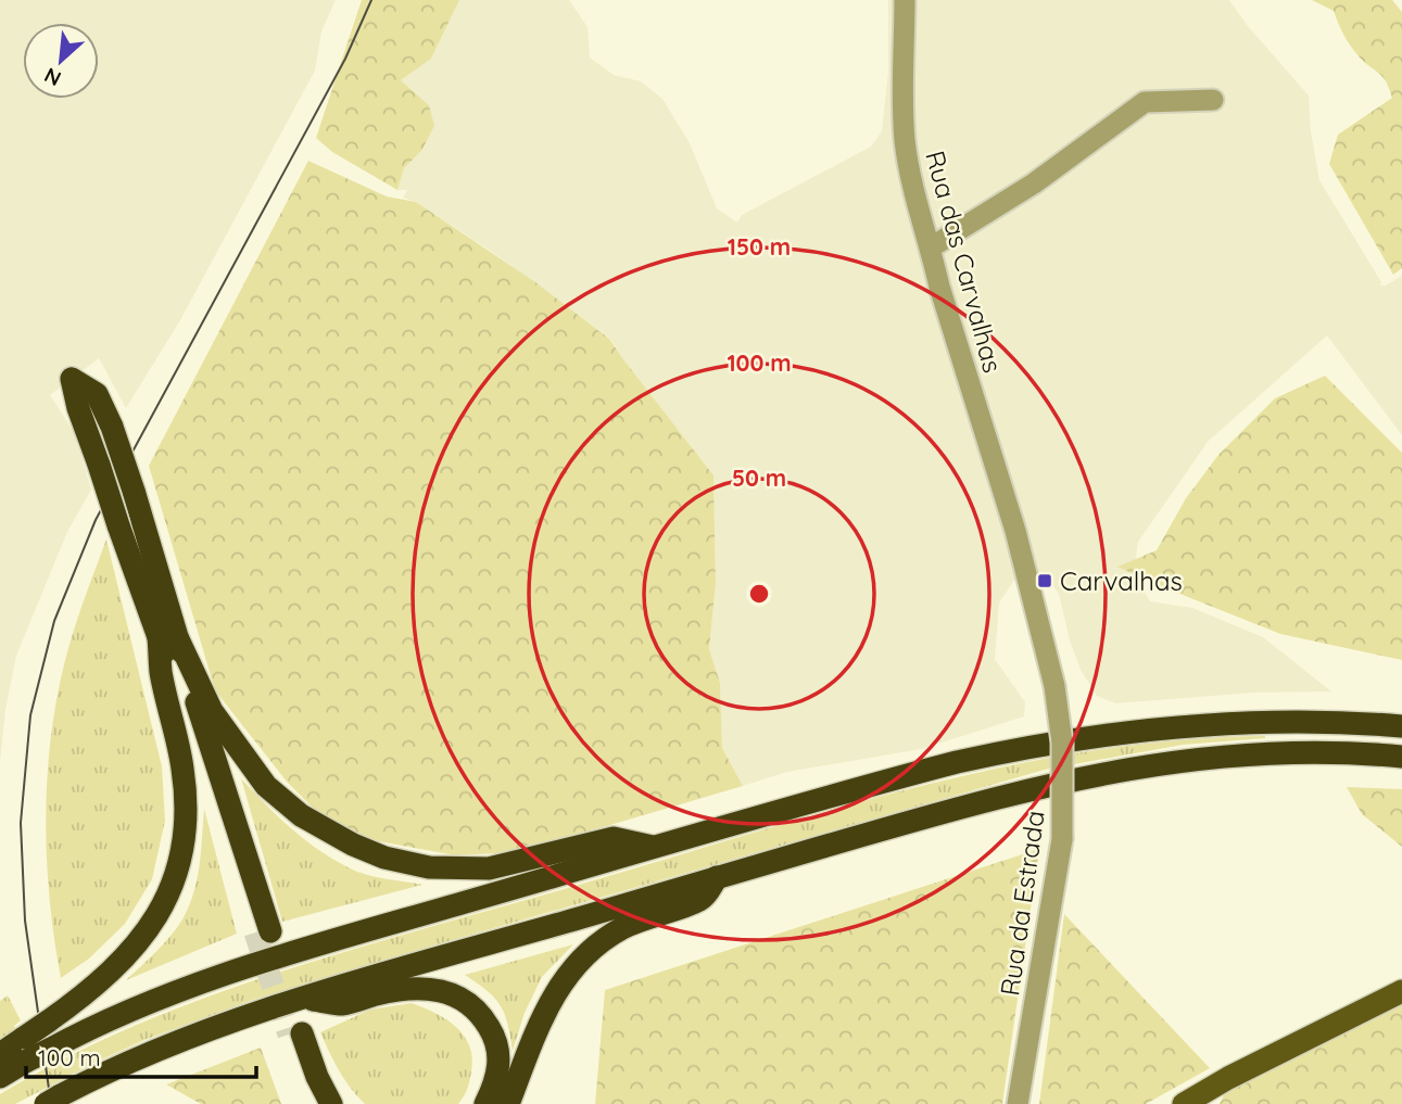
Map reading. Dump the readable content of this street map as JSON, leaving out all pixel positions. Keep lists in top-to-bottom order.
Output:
{
  "streets": {
    "street": ["Rua das Carvalhas", "Rua da Estrada"]
  },
  "crossings": [
    ["Rua das Carvalhas", "Rua da Estrada"]
  ],
  "places": {
    "transit": ["Carvalhas"]
  },
  "scale_bar": "100 m",
  "north": "bottom left",
  "rings": ["150 m", "100 m", "50 m"]
}
